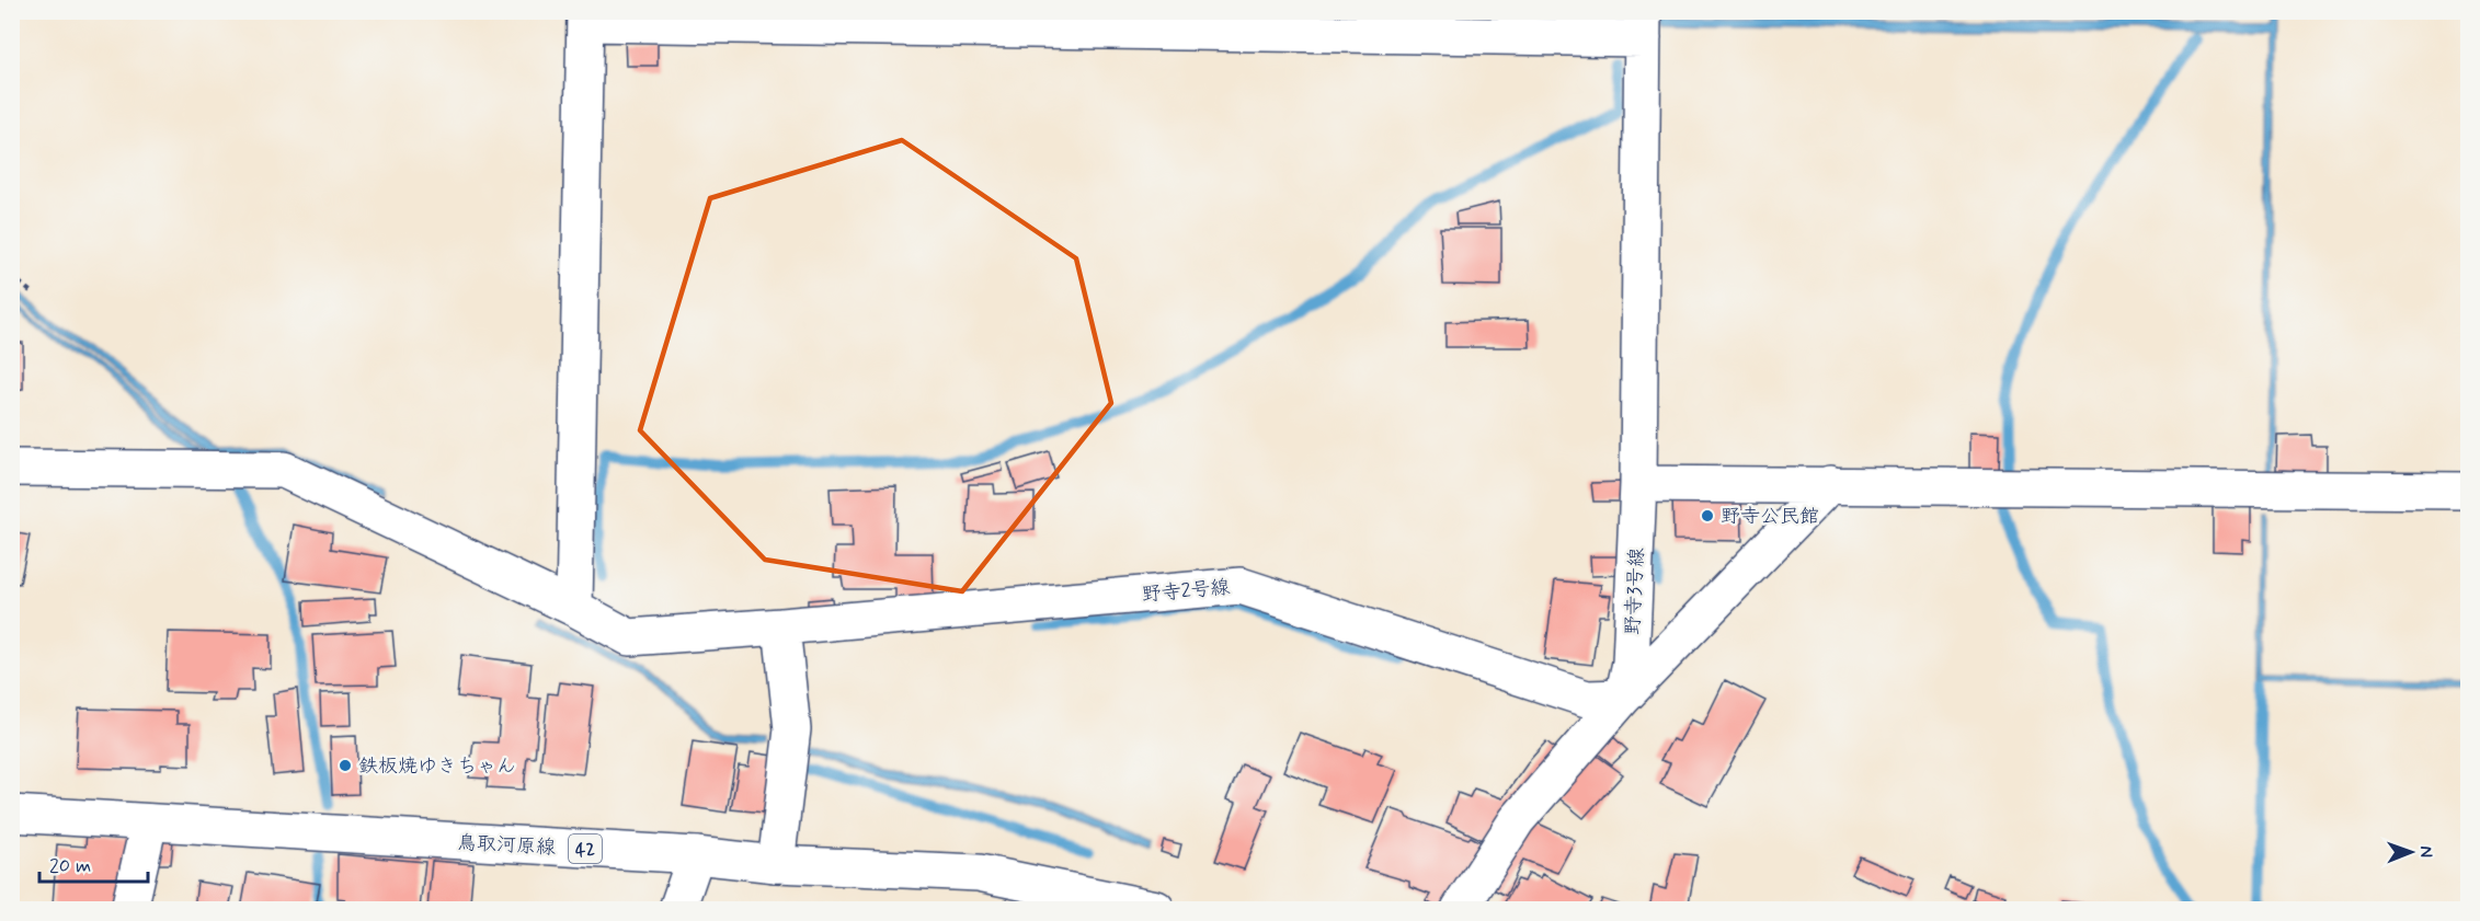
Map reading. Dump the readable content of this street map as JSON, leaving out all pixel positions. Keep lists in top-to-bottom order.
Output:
{
  "streets": {
    "street": [
      "野寺2号線",
      "野寺3号線",
      "鳥取河原線",
      "42"
    ]
  },
  "crossings": [
    ["野寺2号線", "野寺3号線"]
  ],
  "places": ["野寺公民館", "鉄板焼ゆきちゃん"],
  "scale_bar": "20 m",
  "north": "right"
}
